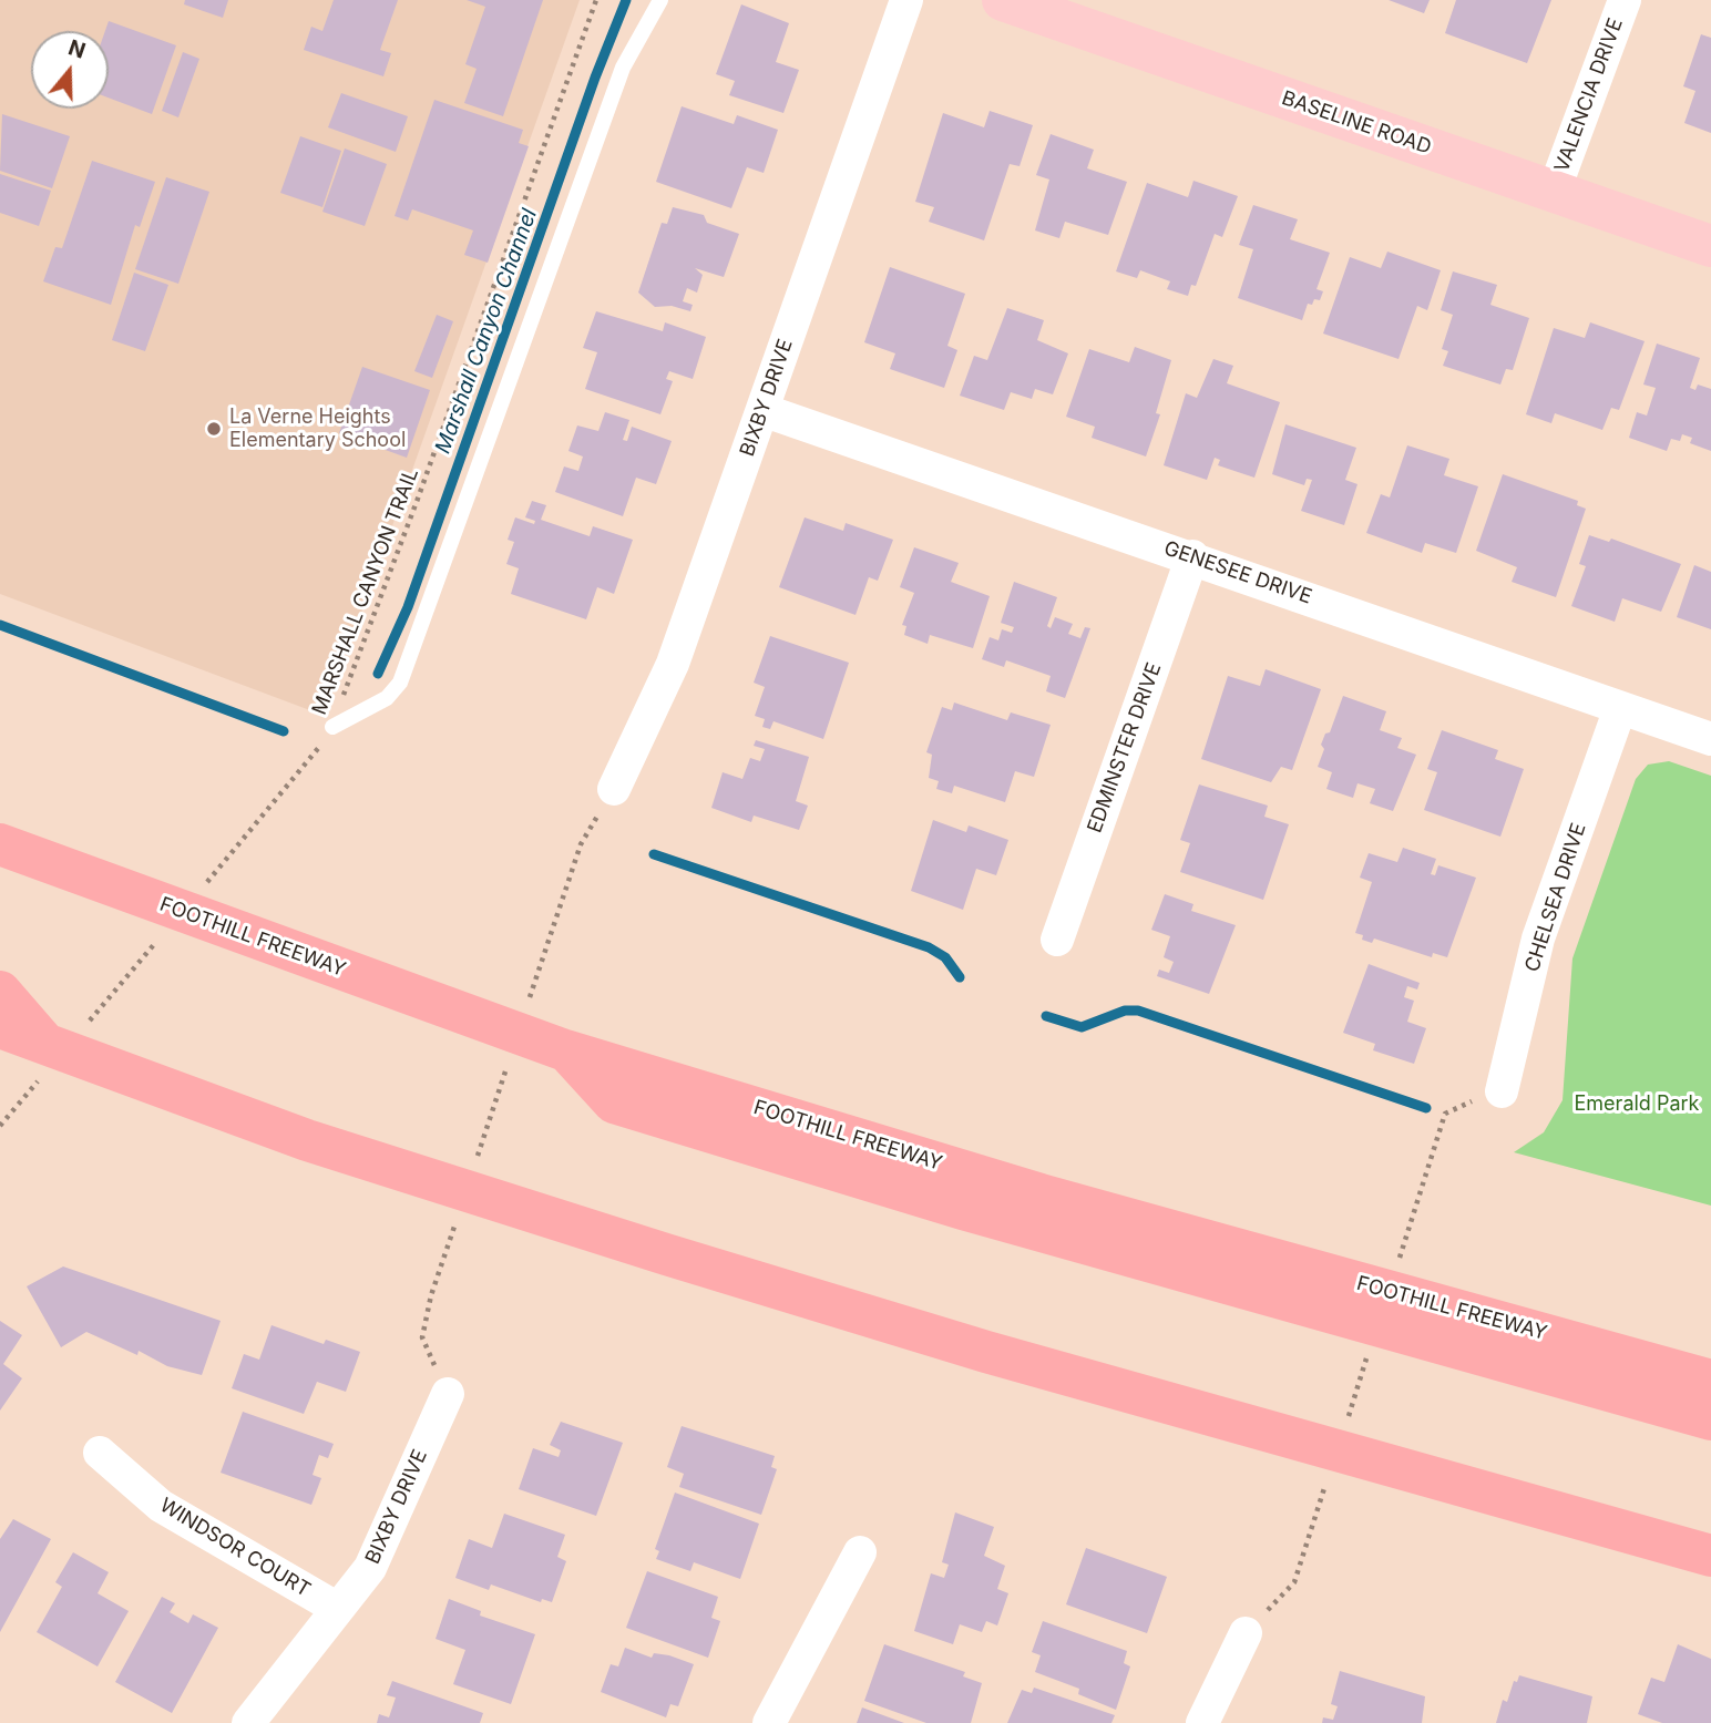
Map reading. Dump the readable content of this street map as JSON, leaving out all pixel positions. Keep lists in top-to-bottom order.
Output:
{
  "streets": {
    "highway": ["FOOTHILL FREEWAY"],
    "main road": ["BASELINE ROAD"],
    "street": [
      "VALENCIA DRIVE",
      "BIXBY DRIVE",
      "GENESEE DRIVE",
      "EDMINSTER DRIVE",
      "CHELSEA DRIVE",
      "WINDSOR COURT"
    ],
    "path": ["MARSHALL CANYON TRAIL"]
  },
  "crossings": [
    ["VALENCIA DRIVE", "BASELINE ROAD"],
    ["BIXBY DRIVE", "GENESEE DRIVE"],
    ["BIXBY DRIVE", "WINDSOR COURT"],
    ["GENESEE DRIVE", "EDMINSTER DRIVE"],
    ["GENESEE DRIVE", "CHELSEA DRIVE"]
  ],
  "water": ["Marshall Canyon Channel"],
  "parks": ["Emerald Park"],
  "places": ["La Verne Heights Elementary School"],
  "north": "top"
}
